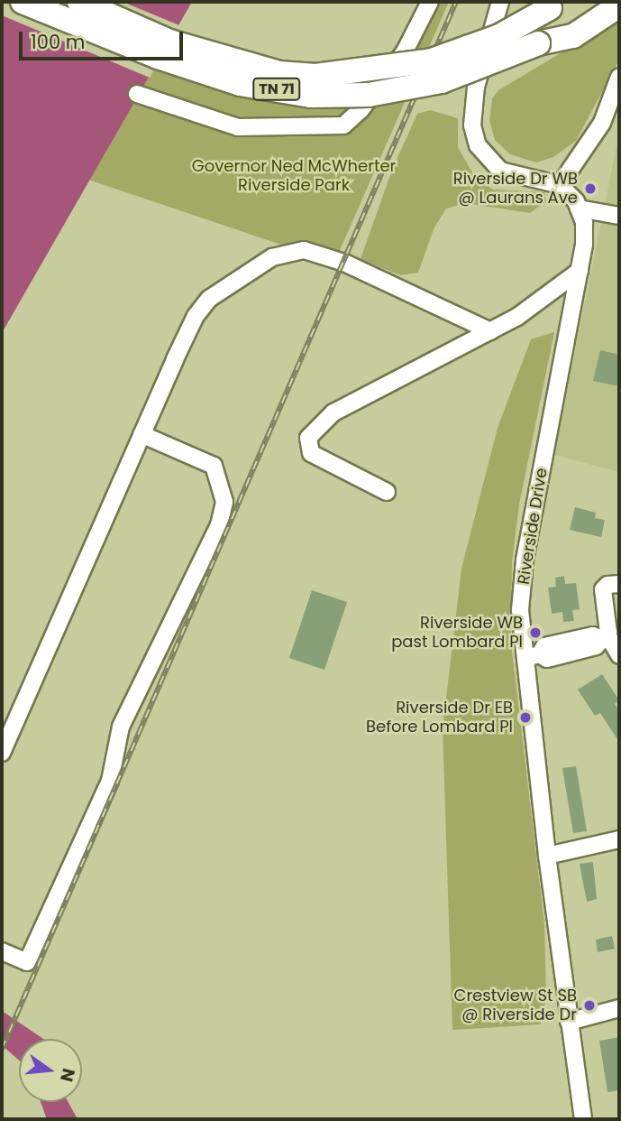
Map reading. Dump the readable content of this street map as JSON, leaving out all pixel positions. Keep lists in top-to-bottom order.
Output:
{
  "streets": {
    "highway": ["TN 71"],
    "street": ["Riverside Drive"]
  },
  "parks": ["Governor Ned McWherter Riverside Park"],
  "places": [
    "Riverside Dr WB @ Laurans Ave",
    "Riverside WB past Lombard Pl",
    "Riverside Dr EB Before Lombard Pl",
    "Crestview St SB @ Riverside Dr"
  ],
  "scale_bar": "100 m",
  "north": "right"
}
